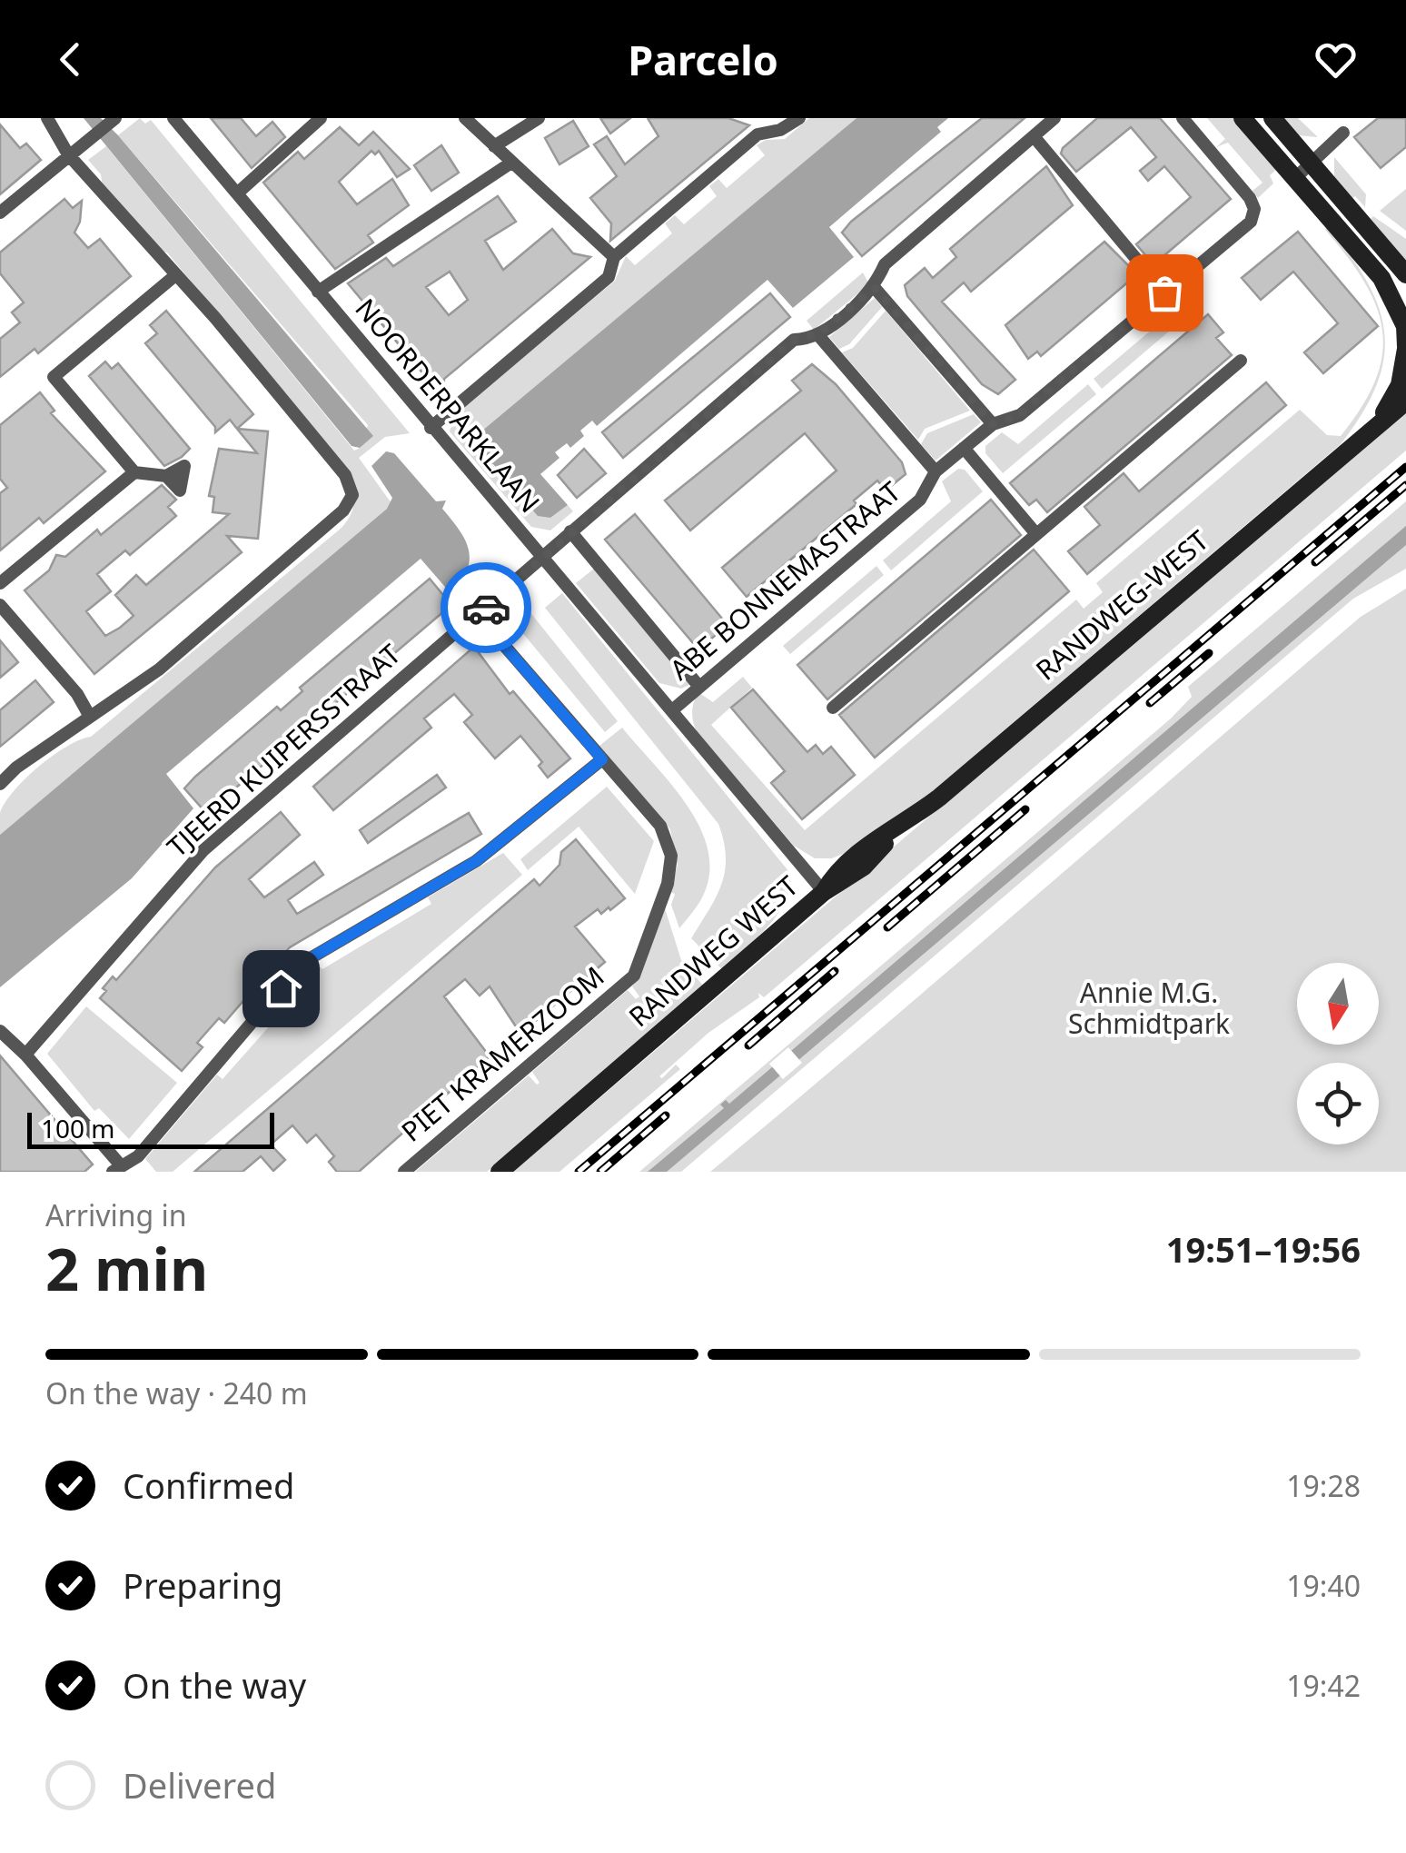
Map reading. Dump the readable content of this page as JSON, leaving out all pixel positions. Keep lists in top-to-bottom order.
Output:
{
  "streets": {
    "main road": ["RANDWEG-WEST", "RANDWEG WEST"],
    "street": [
      "NOORDERPARKLAAN",
      "ABE BONNEMASTRAAT",
      "TJEERD KUIPERSSTRAAT",
      "PIET KRAMERZOOM"
    ]
  },
  "crossings": [
    ["NOORDERPARKLAAN", "ABE BONNEMASTRAAT"],
    ["NOORDERPARKLAAN", "TJEERD KUIPERSSTRAAT"],
    ["NOORDERPARKLAAN", "RANDWEG WEST"],
    ["RANDWEG-WEST", "RANDWEG WEST"],
    ["TJEERD KUIPERSSTRAAT", "PIET KRAMERZOOM"]
  ],
  "parks": ["Annie M.G. Schmidtpark"],
  "scale_bar": "100 m",
  "north": "bottom",
  "page": {
    "header": "Parcelo",
    "scale": "100 m",
    "heading": ["2 min", "Arriving in", "19:51–19:56"],
    "bar": "On the way · 240 m",
    "list": [
      ["Confirmed", "19:28"],
      ["Preparing", "19:40"],
      ["On the way", "19:42"],
      "Delivered"
    ]
  }
}
